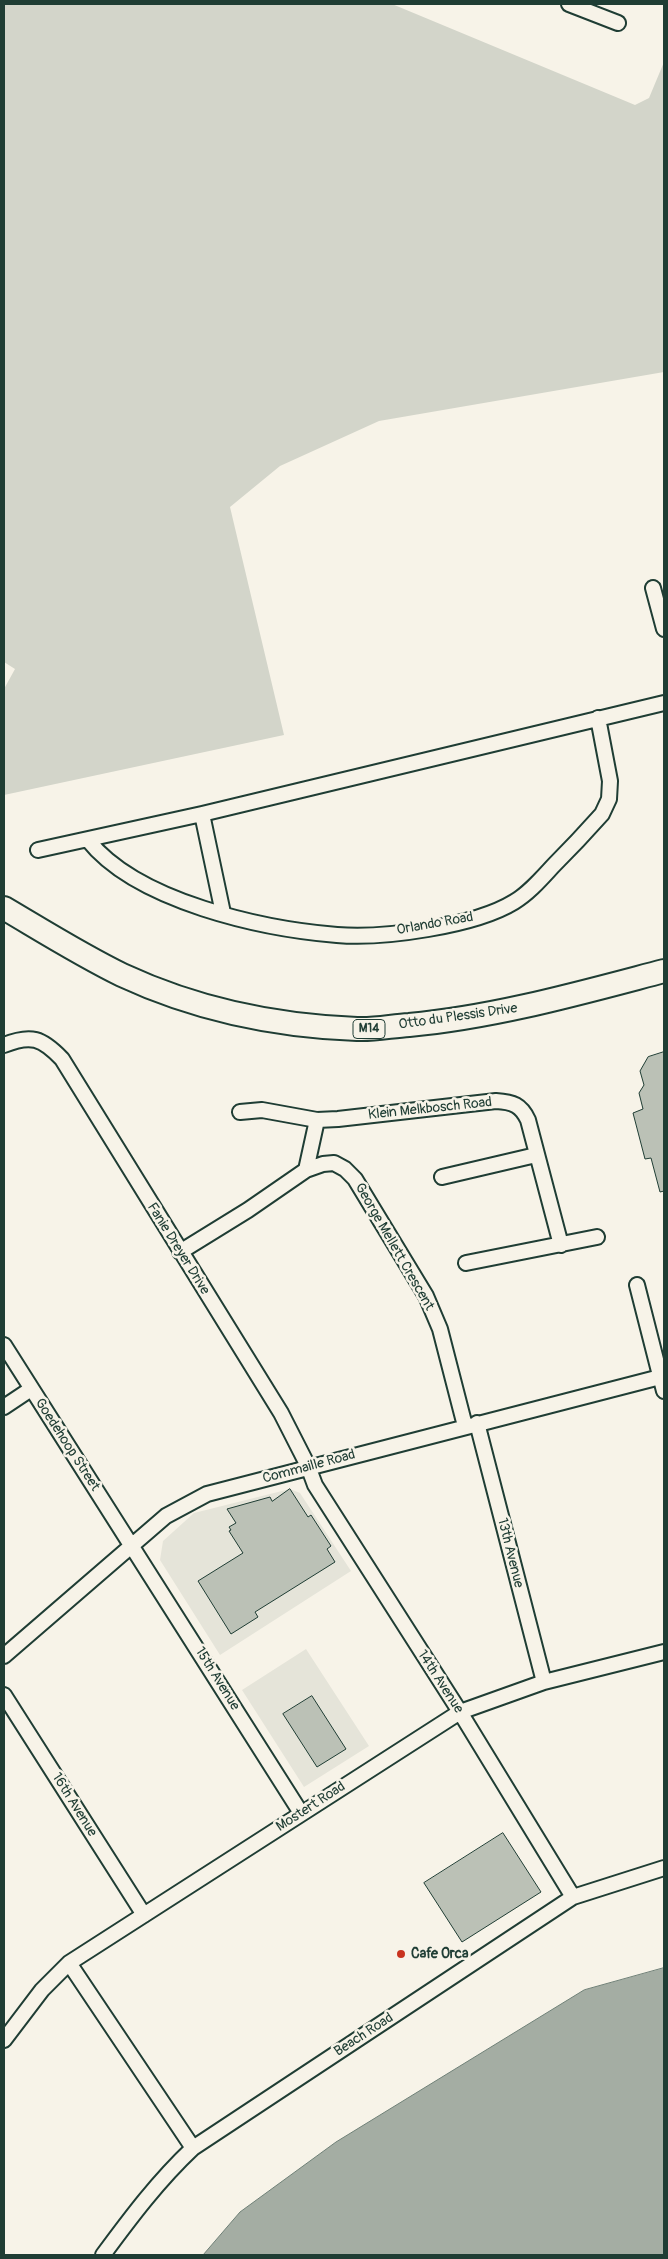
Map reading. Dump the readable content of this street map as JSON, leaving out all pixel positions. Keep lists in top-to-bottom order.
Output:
{
  "streets": {
    "main road": ["Otto du Plessis Drive", "M14"],
    "street": [
      "Orlando Road",
      "Klein Melkbosch Road",
      "George Mellett Crescent",
      "Fanie Dreyer Drive",
      "Goedehoop Street",
      "Commaille Road",
      "13th Avenue",
      "15th Avenue",
      "14th Avenue",
      "16th Avenue",
      "Mostert Road",
      "Beach Road"
    ]
  },
  "crossings": [
    ["George Mellett Crescent", "Fanie Dreyer Drive"],
    ["George Mellett Crescent", "Commaille Road"],
    ["George Mellett Crescent", "13th Avenue"],
    ["Fanie Dreyer Drive", "Commaille Road"],
    ["Fanie Dreyer Drive", "14th Avenue"],
    ["Goedehoop Street", "Commaille Road"],
    ["Goedehoop Street", "15th Avenue"],
    ["Commaille Road", "13th Avenue"],
    ["Commaille Road", "15th Avenue"],
    ["Commaille Road", "14th Avenue"],
    ["13th Avenue", "Mostert Road"],
    ["15th Avenue", "Mostert Road"],
    ["14th Avenue", "Mostert Road"],
    ["14th Avenue", "Beach Road"],
    ["16th Avenue", "Mostert Road"]
  ],
  "places": ["Cafe Orca"]
}
